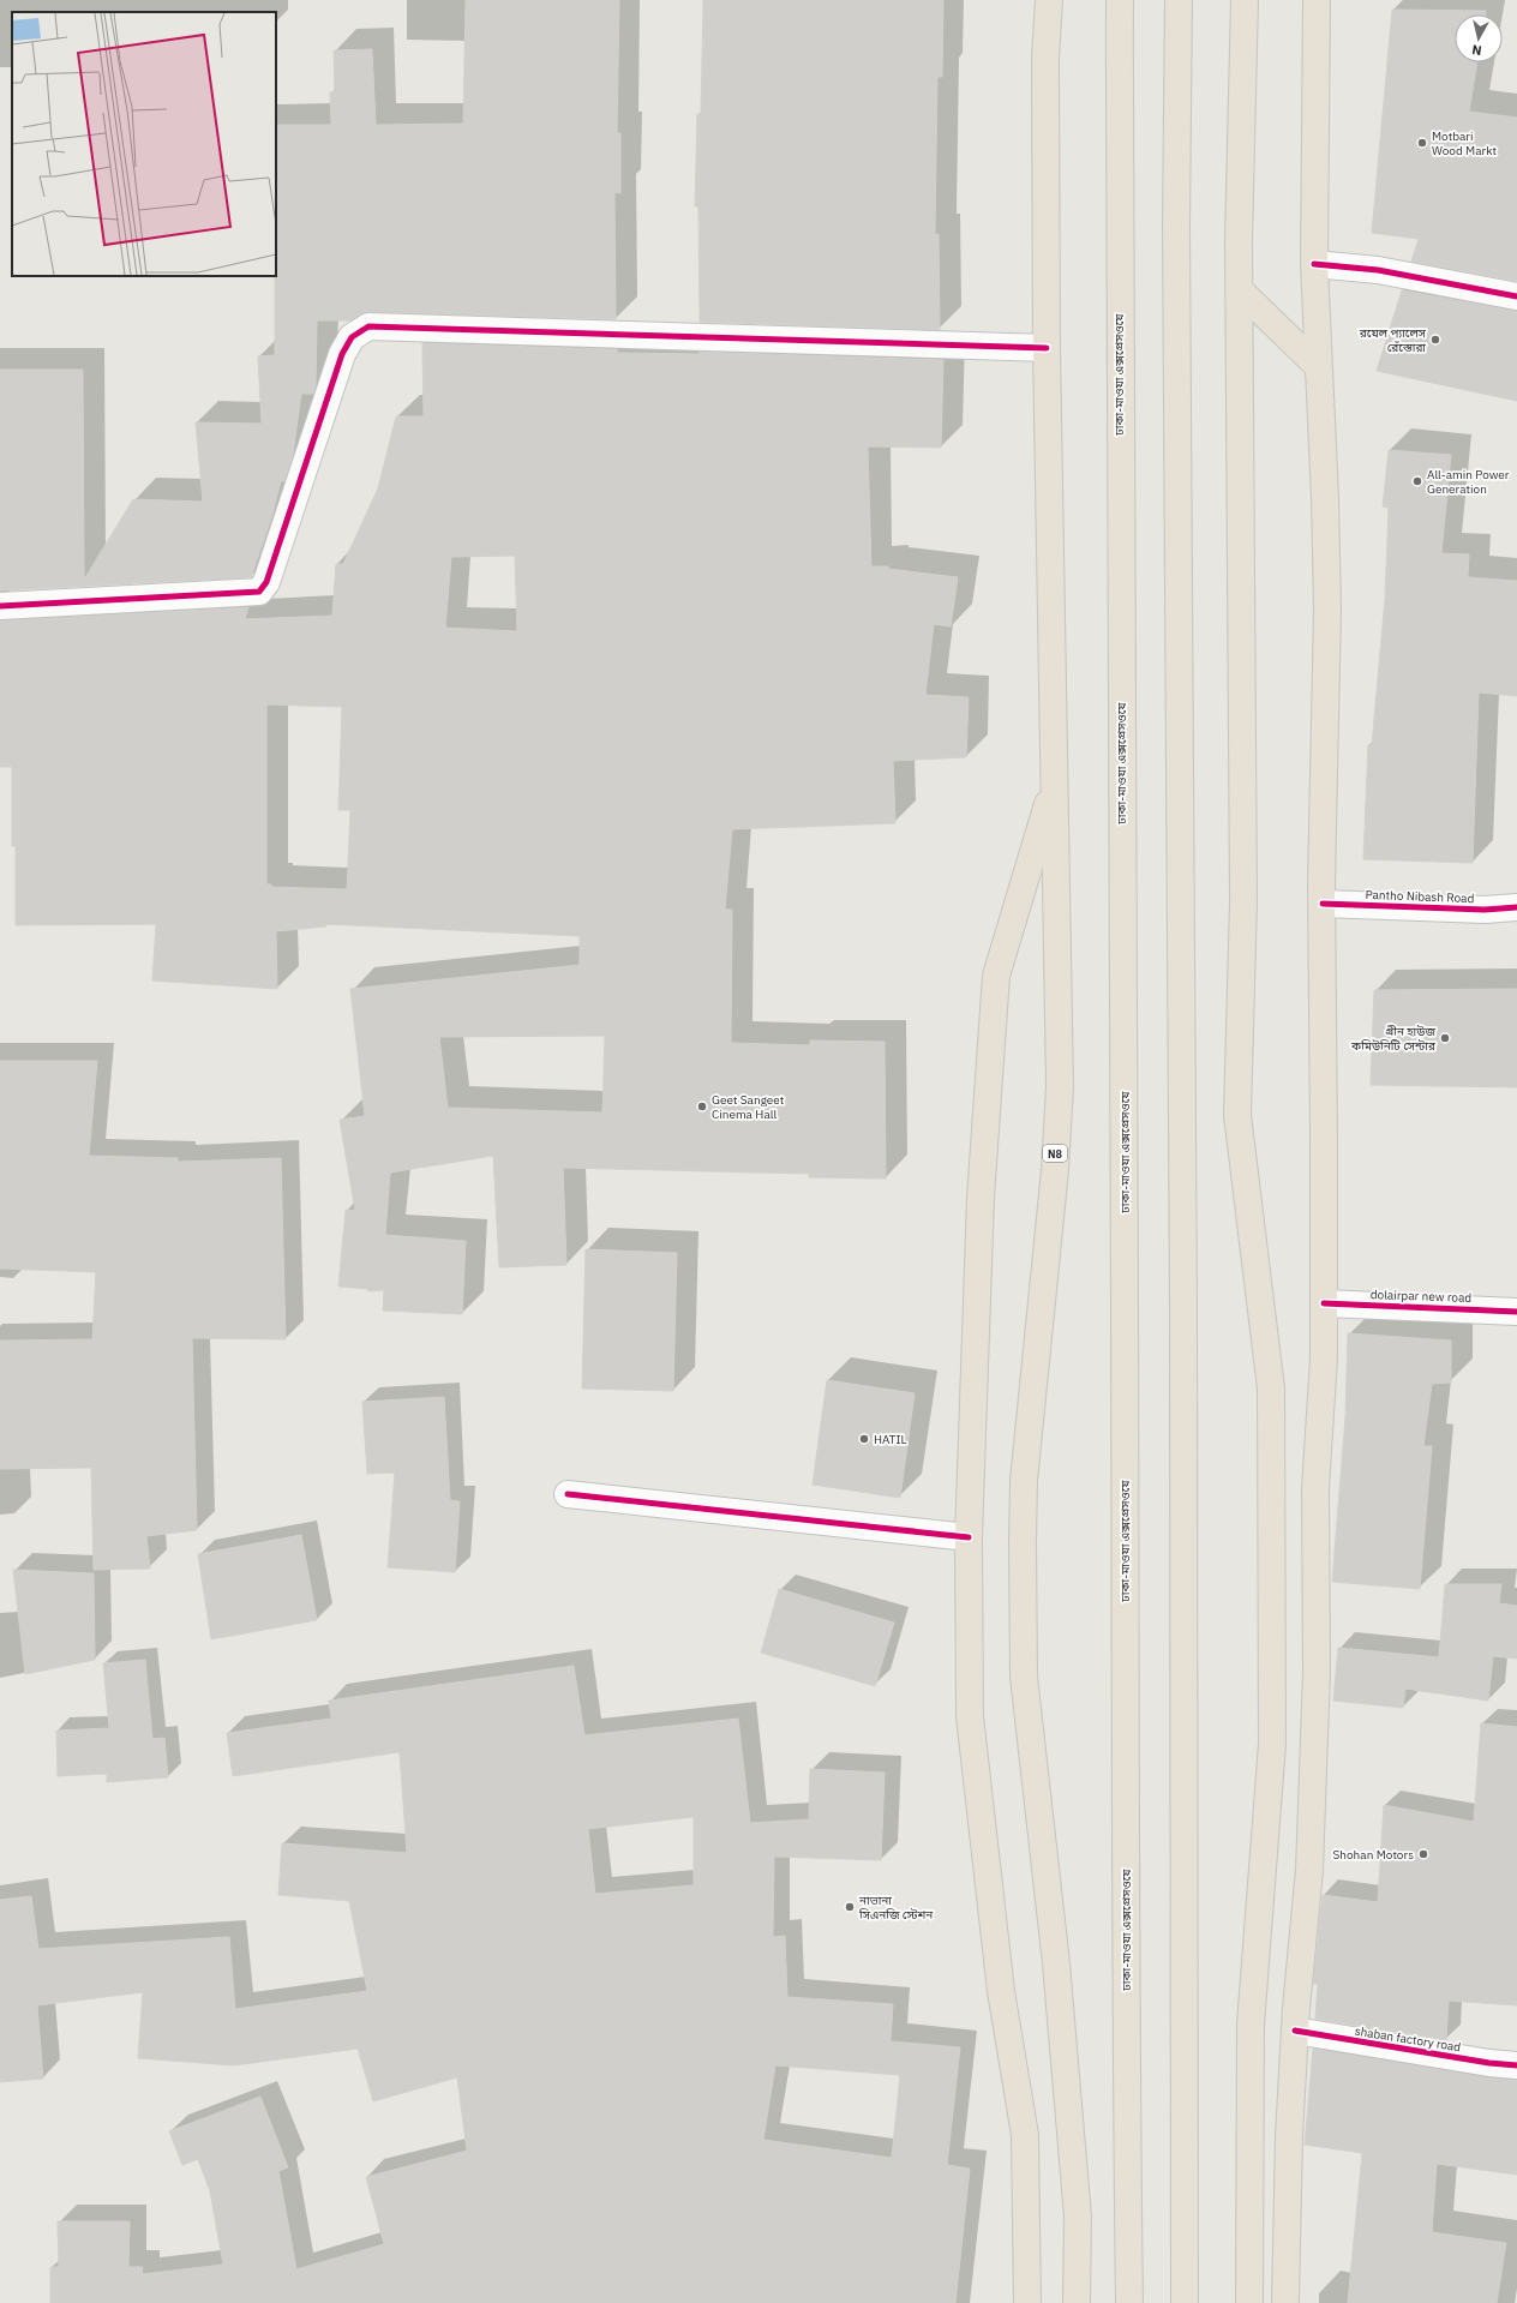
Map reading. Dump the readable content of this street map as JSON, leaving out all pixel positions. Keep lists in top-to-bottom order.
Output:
{
  "streets": {
    "highway": ["ঢাকা-মাওয়া এক্সপ্রেসওয়ে", "N8"],
    "street": ["Pantho Nibash Road", "dolairpar new road", "shaban factory road"]
  },
  "places": [
    "Motbari Wood Markt",
    "রয়েল প্যালেস রেঁস্তোরা",
    "All-amin Power Generation",
    "গ্রীন হাউজ কমিউনিটি সেন্টার",
    "Geet Sangeet Cinema Hall",
    "HATIL",
    "Shohan Motors",
    "নাভানা সিএনজি স্টেশন"
  ],
  "north": "bottom"
}
